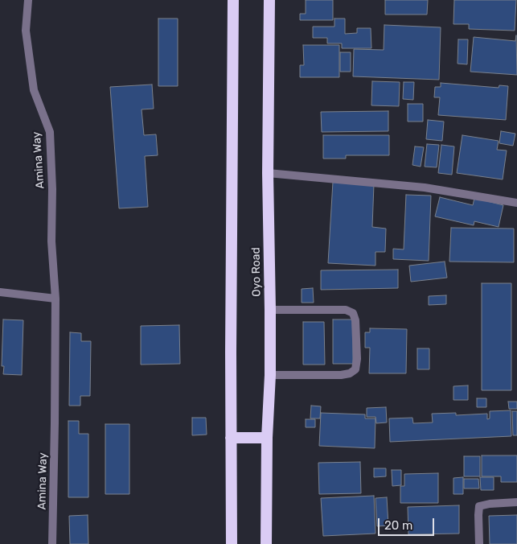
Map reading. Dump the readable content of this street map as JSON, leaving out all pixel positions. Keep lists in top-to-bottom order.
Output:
{
  "streets": {
    "highway": ["Oyo Road"],
    "street": ["Amina Way"]
  },
  "scale_bar": "20 m"
}
